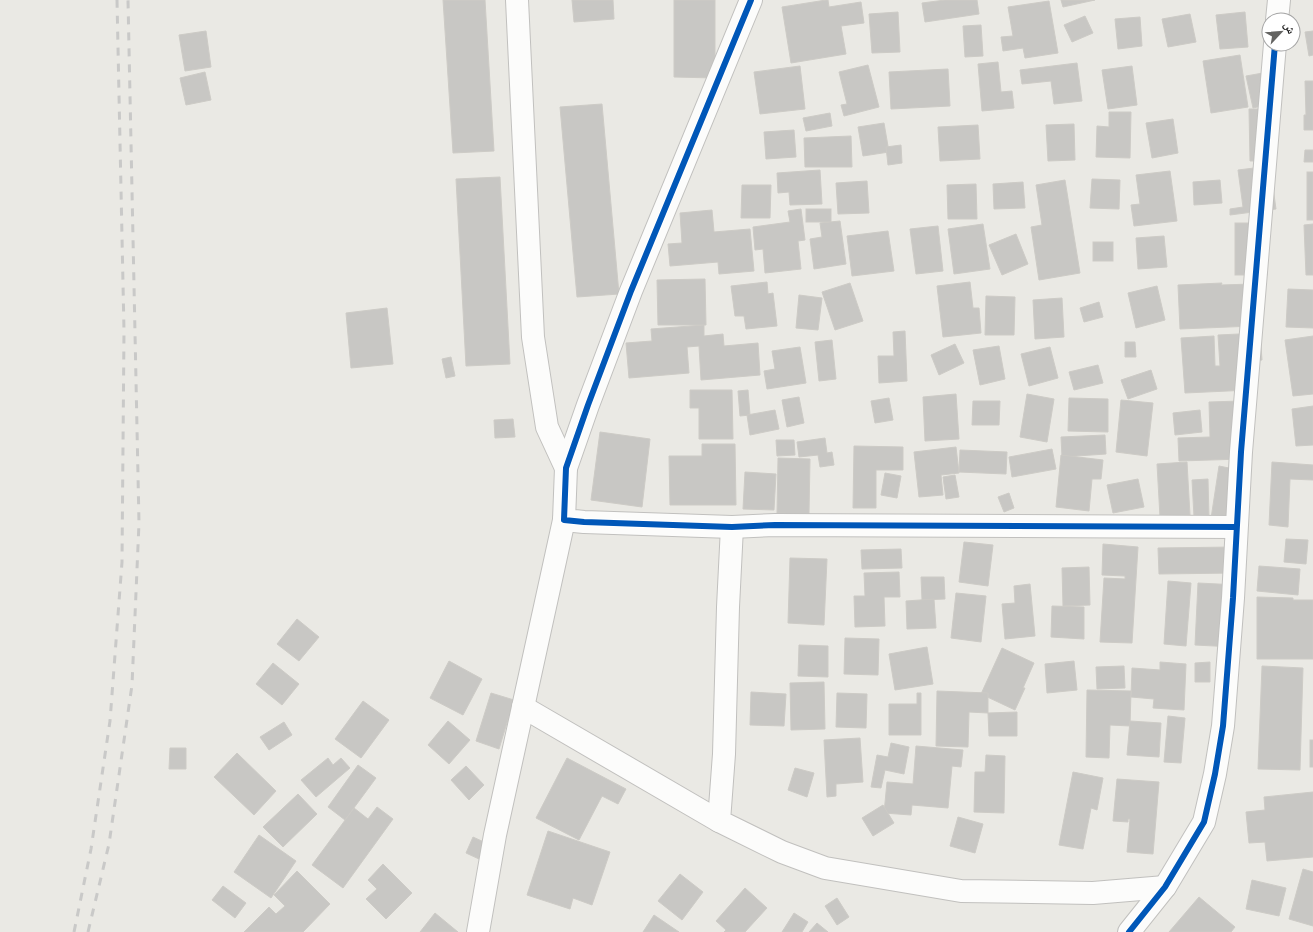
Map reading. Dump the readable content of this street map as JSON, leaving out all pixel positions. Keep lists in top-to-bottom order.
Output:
{
  "north": "top right"
}
